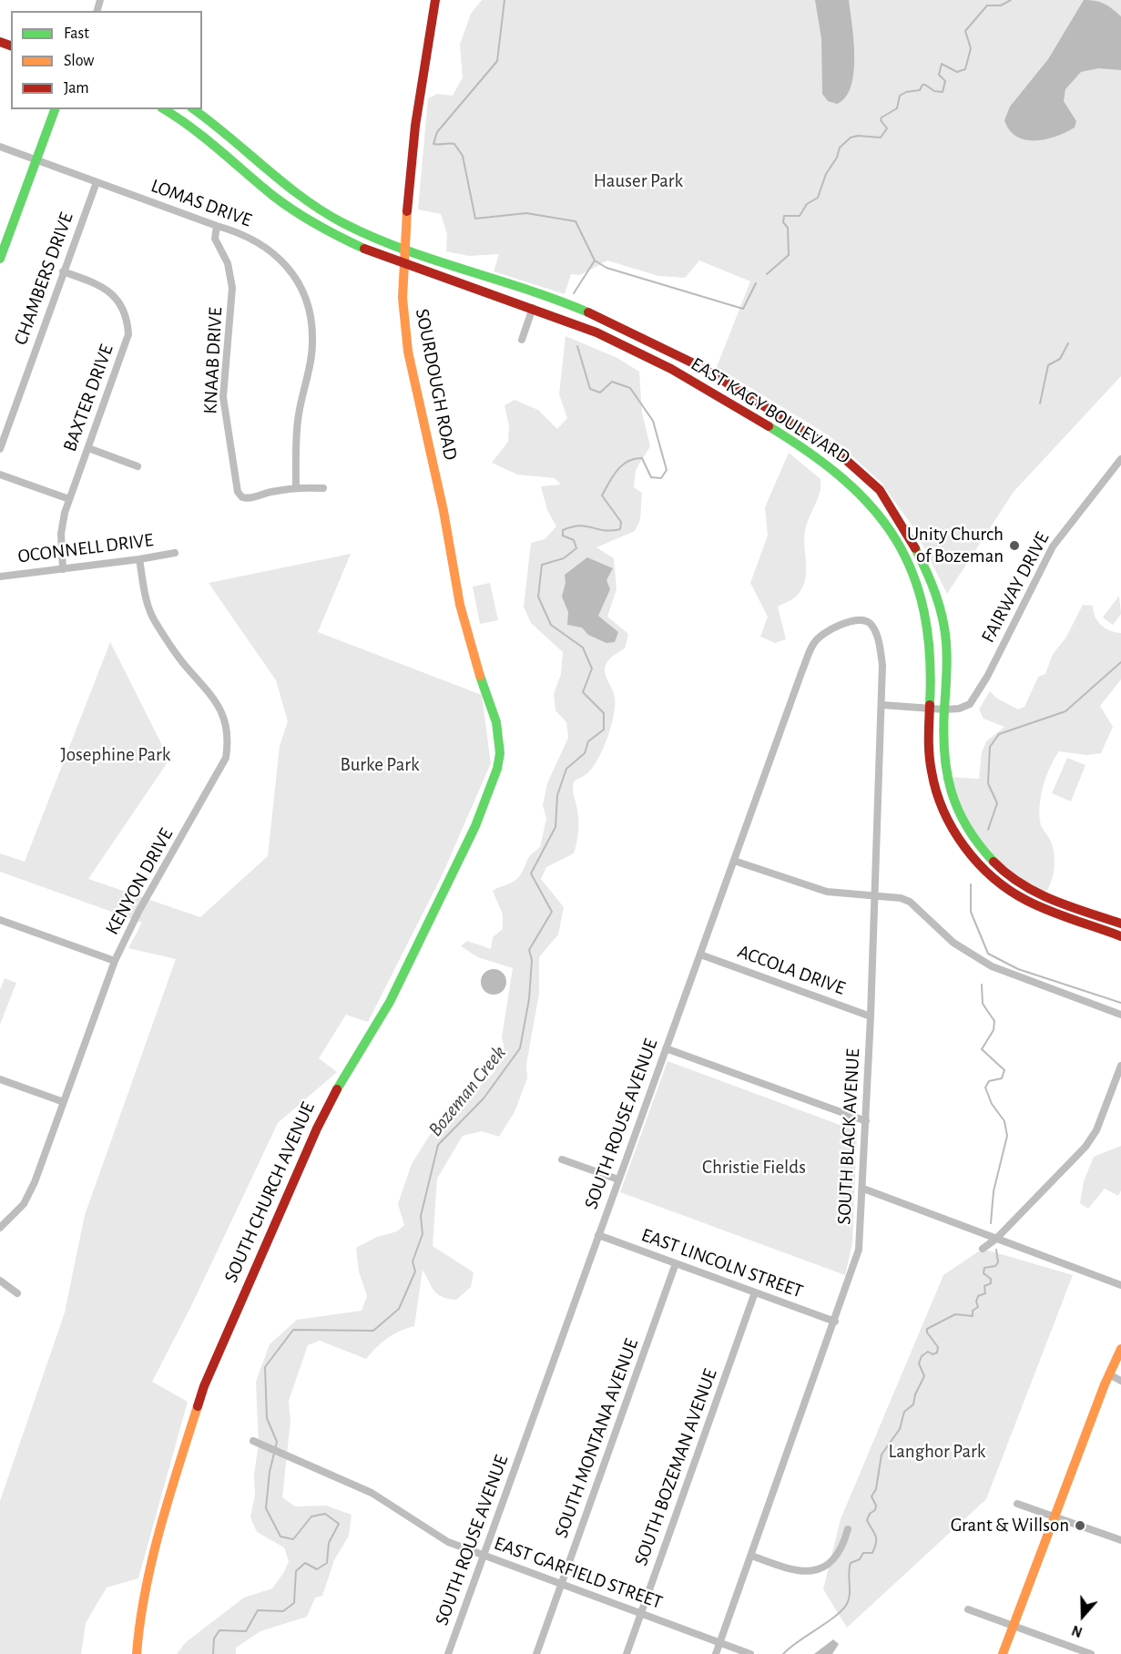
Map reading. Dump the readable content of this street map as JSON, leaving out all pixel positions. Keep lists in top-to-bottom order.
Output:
{
  "streets": {
    "main road": ["SOURDOUGH ROAD", "EAST KAGY BOULEVARD", "SOUTH CHURCH AVENUE"],
    "street": [
      "LOMAS DRIVE",
      "CHAMBERS DRIVE",
      "KNAAB DRIVE",
      "BAXTER DRIVE",
      "OCONNELL DRIVE",
      "FAIRWAY DRIVE",
      "KENYON DRIVE",
      "ACCOLA DRIVE",
      "SOUTH ROUSE AVENUE",
      "SOUTH BLACK AVENUE",
      "EAST LINCOLN STREET",
      "SOUTH MONTANA AVENUE",
      "SOUTH BOZEMAN AVENUE",
      "EAST GARFIELD STREET"
    ]
  },
  "crossings": [
    ["LOMAS DRIVE", "CHAMBERS DRIVE"],
    ["LOMAS DRIVE", "KNAAB DRIVE"],
    ["CHAMBERS DRIVE", "BAXTER DRIVE"],
    ["SOURDOUGH ROAD", "EAST KAGY BOULEVARD"],
    ["SOURDOUGH ROAD", "SOUTH CHURCH AVENUE"],
    ["BAXTER DRIVE", "OCONNELL DRIVE"],
    ["EAST KAGY BOULEVARD", "FAIRWAY DRIVE"],
    ["OCONNELL DRIVE", "KENYON DRIVE"],
    ["FAIRWAY DRIVE", "SOUTH BLACK AVENUE"],
    ["ACCOLA DRIVE", "SOUTH ROUSE AVENUE"],
    ["ACCOLA DRIVE", "SOUTH BLACK AVENUE"],
    ["SOUTH ROUSE AVENUE", "SOUTH BLACK AVENUE"],
    ["SOUTH ROUSE AVENUE", "EAST LINCOLN STREET"],
    ["SOUTH ROUSE AVENUE", "EAST GARFIELD STREET"],
    ["SOUTH BLACK AVENUE", "EAST LINCOLN STREET"],
    ["SOUTH BLACK AVENUE", "EAST GARFIELD STREET"],
    ["EAST LINCOLN STREET", "SOUTH MONTANA AVENUE"],
    ["EAST LINCOLN STREET", "SOUTH BOZEMAN AVENUE"],
    ["SOUTH MONTANA AVENUE", "EAST GARFIELD STREET"],
    ["SOUTH BOZEMAN AVENUE", "EAST GARFIELD STREET"]
  ],
  "water": ["Bozeman Creek"],
  "parks": [
    "Hauser Park",
    "Josephine Park",
    "Burke Park",
    "Christie Fields",
    "Langhor Park"
  ],
  "places": ["Unity Church of Bozeman", "Grant & Willson"],
  "legend": ["Fast", "Slow", "Jam"],
  "north": "bottom"
}
